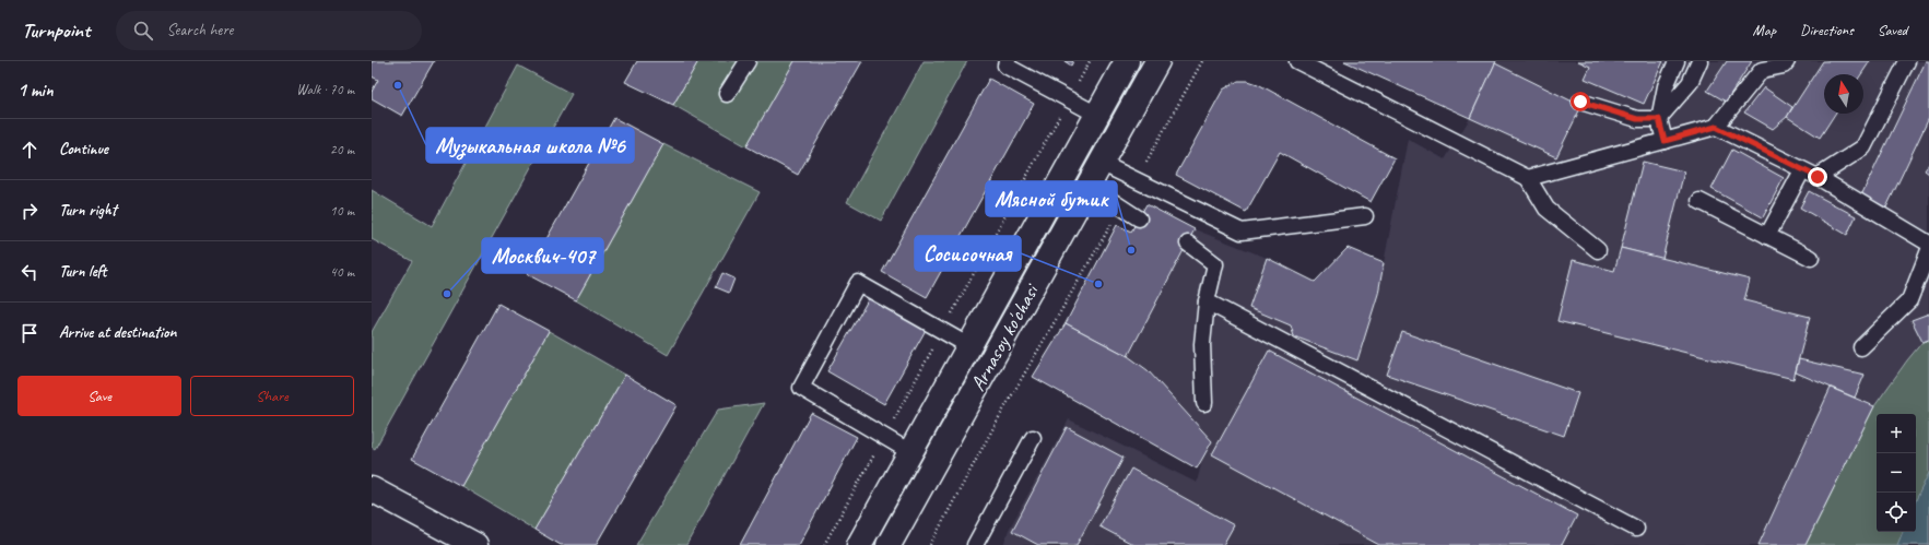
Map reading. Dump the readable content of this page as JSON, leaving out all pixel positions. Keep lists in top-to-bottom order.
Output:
{
  "streets": {
    "main road": ["Arnasoy ko'chasi"]
  },
  "places": [
    "Mузыкальная школа №6",
    "Мясной бутик",
    "Сосисочная",
    "Москвич-407"
  ],
  "north": "top",
  "page": {
    "header": "Turnpoint",
    "search": "Search here",
    "nav": ["Map", "Directions", "Saved"],
    "heading": ["1 min", "Walk · 70 m"],
    "list": [
      ["Continue", "20 m"],
      ["Turn right", "10 m"],
      ["Turn left", "40 m"],
      "Arrive at destination"
    ],
    "buttons": ["Save", "Share"],
    "map_buttons": ["+", "−"]
  }
}
